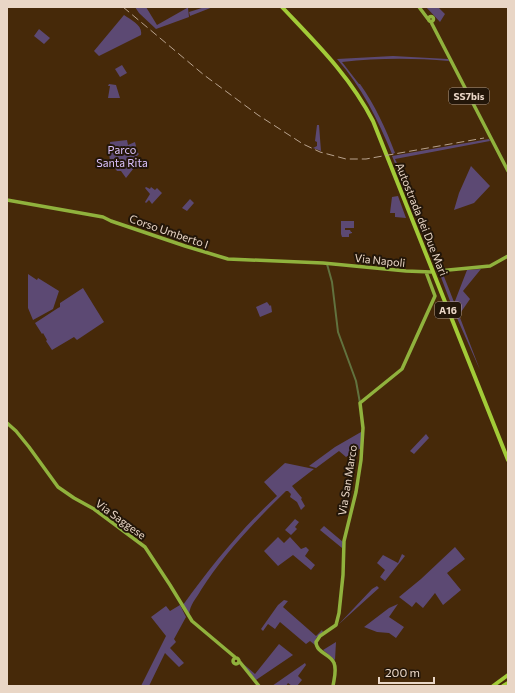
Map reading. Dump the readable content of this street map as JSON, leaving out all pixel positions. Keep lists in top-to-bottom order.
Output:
{
  "streets": {
    "highway": ["Autostrada dei Due Mari", "A16"],
    "main road": [
      "SS7bis",
      "Corso Umberto I",
      "Via Napoli",
      "Via San Marco",
      "Via Saggese"
    ]
  },
  "crossings": [
    ["Corso Umberto I", "Via Napoli"],
    ["Corso Umberto I", "Via San Marco"],
    ["Via Napoli", "Via San Marco"]
  ],
  "parks": ["Parco Santa Rita"],
  "scale_bar": "200 m"
}
